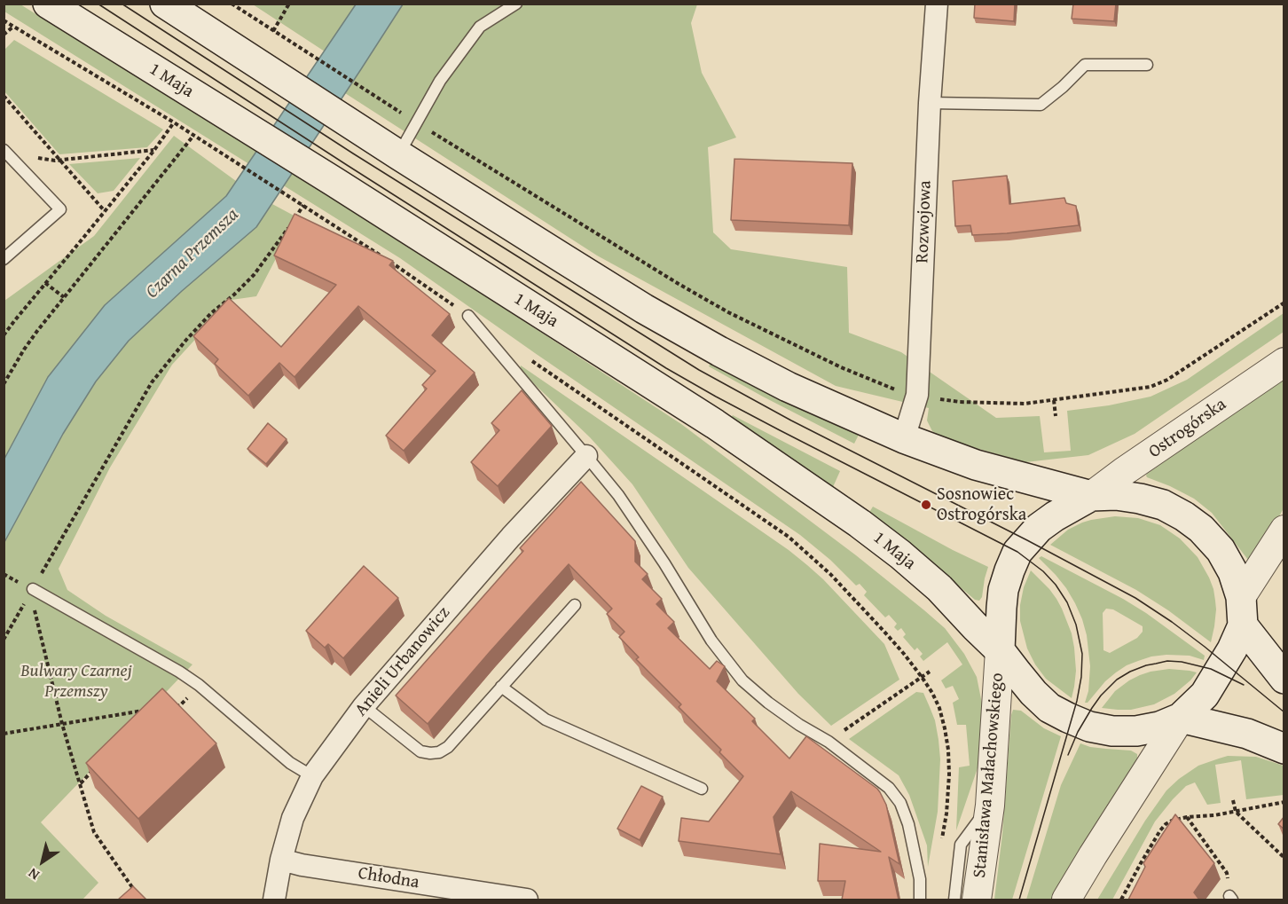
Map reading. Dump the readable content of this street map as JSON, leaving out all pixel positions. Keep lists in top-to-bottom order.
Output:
{
  "streets": {
    "main road": ["1 Maja"],
    "street": [
      "Rozwojowa",
      "Ostrogórska",
      "Anieli Urbanowicz",
      "Stanisława Małachowskiego",
      "Chłodna"
    ]
  },
  "crossings": [
    ["1 Maja", "Stanisława Małachowskiego"],
    ["Anieli Urbanowicz", "Chłodna"]
  ],
  "water": ["Czarna Przemsza"],
  "parks": ["Bulwary Czarnej Przemszy"],
  "places": ["Sosnowiec Ostrogórska"],
  "north": "bottom left"
}
